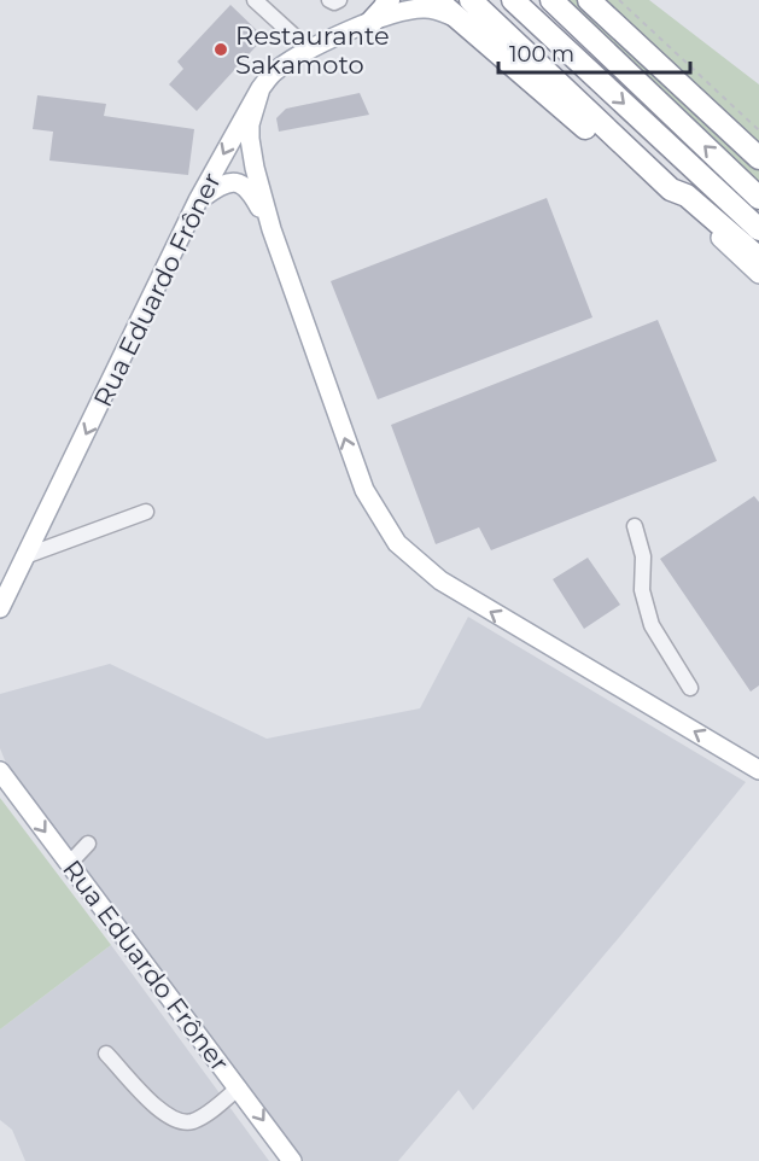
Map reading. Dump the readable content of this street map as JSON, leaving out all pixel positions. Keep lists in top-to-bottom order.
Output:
{
  "streets": {
    "main road": ["Rua Eduardo Frôner"]
  },
  "one_way": ["Rua Eduardo Frôner"],
  "places": ["Restaurante Sakamoto"],
  "scale_bar": "100 m"
}
